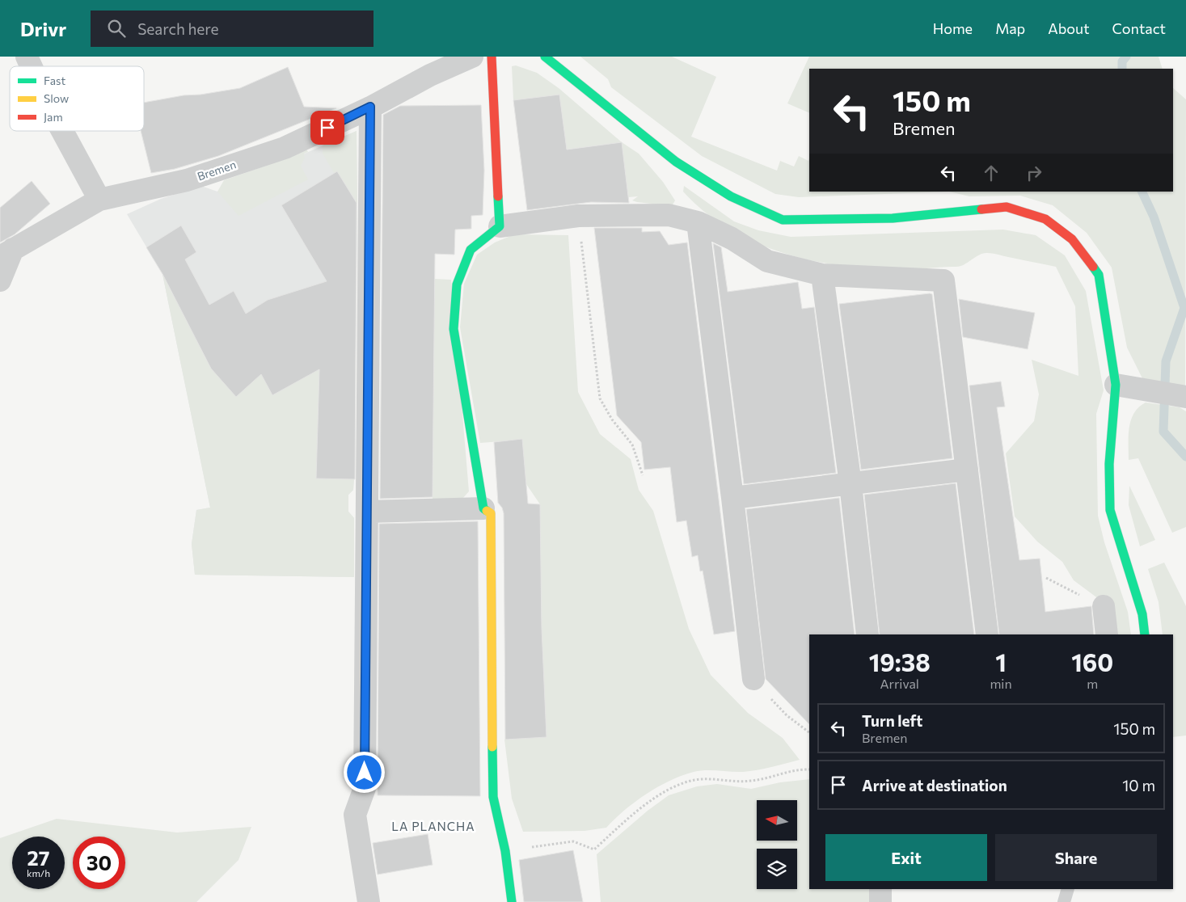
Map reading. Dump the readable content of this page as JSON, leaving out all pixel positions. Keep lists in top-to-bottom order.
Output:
{
  "streets": {
    "street": ["Bremen"]
  },
  "districts": ["LA PLANCHA"],
  "legend": ["Fast", "Slow", "Jam"],
  "north": "left",
  "page": {
    "header": "Drivr",
    "search": "Search here",
    "nav": [
      "Home",
      "Map",
      "About",
      "Contact"
    ],
    "turn": ["150 m", "Bremen"],
    "eta": [
      "19:38",
      "Arrival",
      "1",
      "min",
      "160",
      "m"
    ],
    "list": [
      {
        "name": "Turn left",
        "note": "Bremen",
        "value": "150 m"
      },
      {
        "name": "Arrive at destination",
        "value": "10 m"
      }
    ],
    "buttons": ["Exit", "Share"],
    "speed": "27 km/h",
    "limit": "30"
  }
}
